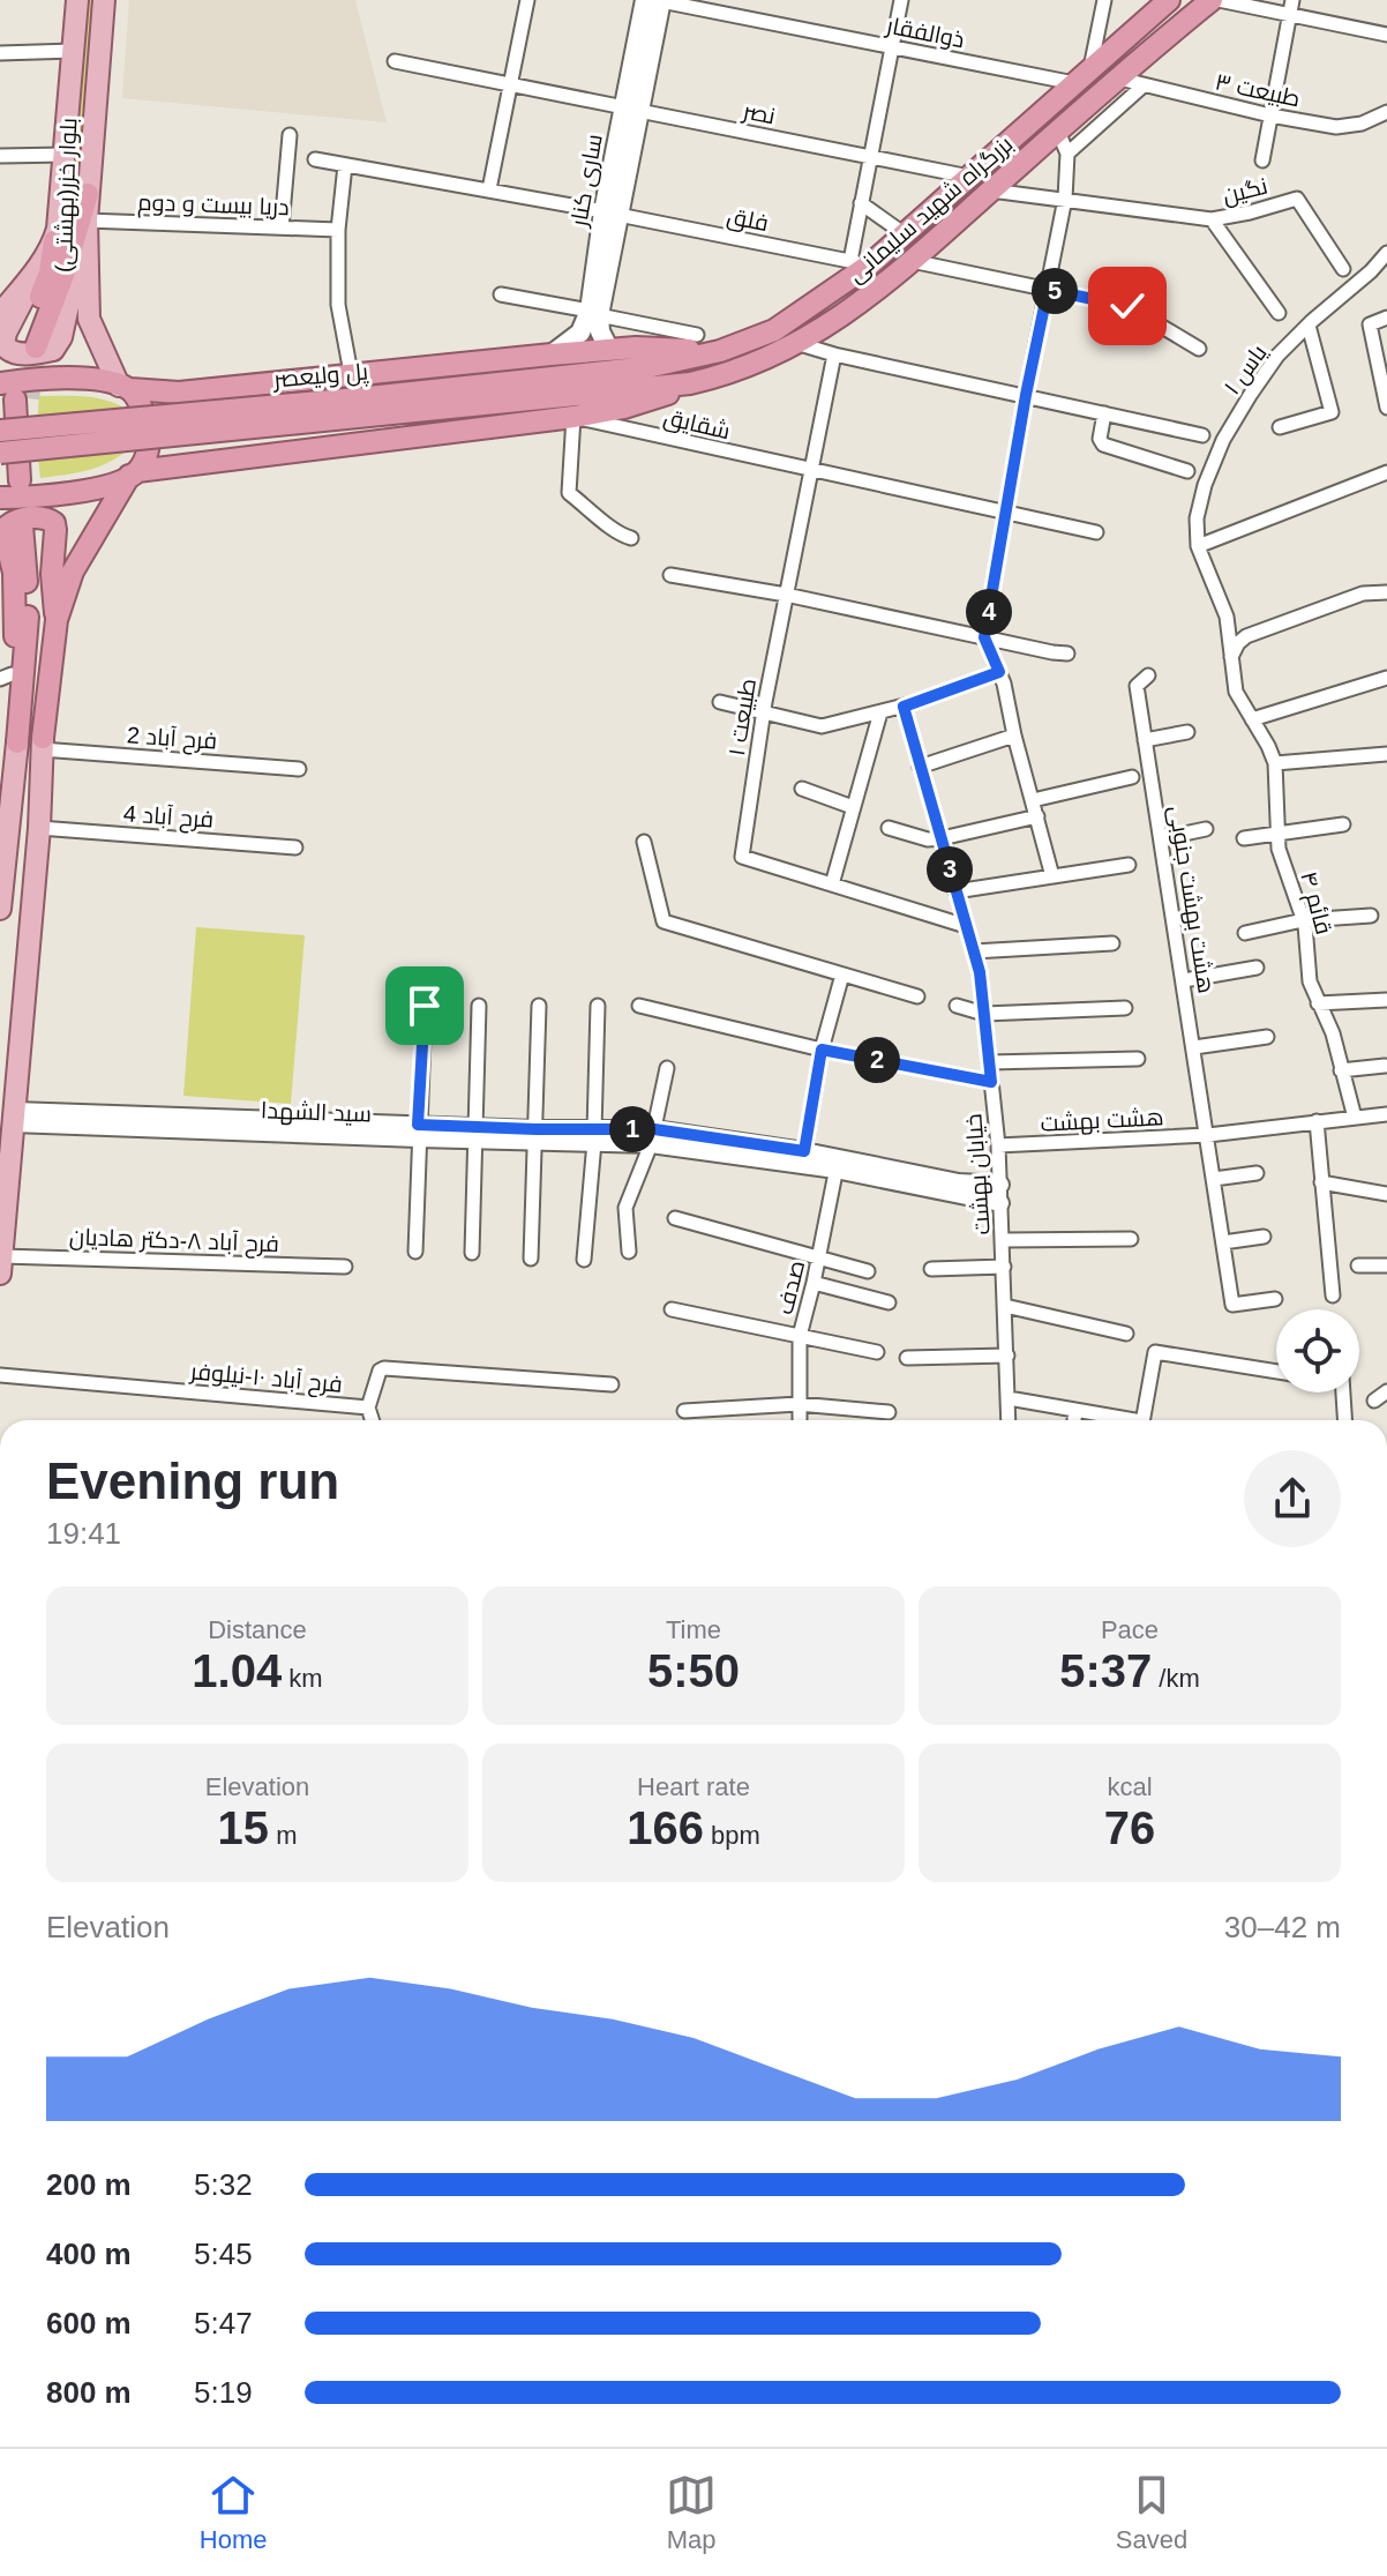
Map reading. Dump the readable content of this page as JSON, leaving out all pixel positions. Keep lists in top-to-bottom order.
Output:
{
  "streets": {
    "highway": ["بزرگراه شهید سلیمانی", "پل ولیعصر"],
    "main road": ["ساری کنار", "بلوار خزر(بهشتی)"],
    "street": [
      "ذوالفقار",
      "طبیعت ٣",
      "نصر",
      "نگین",
      "دریا بیست و دوم",
      "فلق",
      "یاس ۱",
      "شقایق",
      "طبیعت ۱",
      "فرح آباد 2",
      "فرح آباد 4",
      "هشت بهشت جنوبی",
      "قائم ۴",
      "سید الشهدا",
      "هشت بهشت",
      "خیابان بهشت",
      "فرح آباد ۸-دکتر هادیان",
      "صدف",
      "فرح آباد ۱۰-نیلوفر"
    ]
  },
  "crossings": [
    ["ذوالفقار", "ساری کنار"],
    ["ذوالفقار", "بزرگراه شهید سلیمانی"],
    ["طبیعت ٣", "بزرگراه شهید سلیمانی"],
    ["نصر", "ساری کنار"],
    ["نصر", "بزرگراه شهید سلیمانی"],
    ["ساری کنار", "فلق"],
    ["نگین", "بزرگراه شهید سلیمانی"],
    ["بلوار خزر(بهشتی)", "دریا بیست و دوم"],
    ["بزرگراه شهید سلیمانی", "فلق"],
    ["بزرگراه شهید سلیمانی", "پل ولیعصر"],
    ["یاس ۱", "قائم ۴"],
    ["شقایق", "طبیعت ۱"],
    ["طبیعت ۱", "خیابان بهشت"],
    ["هشت بهشت جنوبی", "هشت بهشت"],
    ["قائم ۴", "هشت بهشت"],
    ["سید الشهدا", "خیابان بهشت"],
    ["سید الشهدا", "صدف"],
    ["هشت بهشت", "خیابان بهشت"]
  ],
  "page": {
    "pins": [
      "5",
      "4",
      "3",
      "2",
      "1"
    ],
    "heading": ["Evening run", "19:41"],
    "stats": [
      ["Distance", "1.04 km"],
      ["Time", "5:50"],
      ["Pace", "5:37 /km"],
      ["Elevation", "15 m"],
      ["Heart rate", "166 bpm"],
      ["kcal", "76"]
    ],
    "chart": ["Elevation", "30–42 m"],
    "list": [
      {
        "name": "200 m",
        "note": "5:32"
      },
      {
        "name": "400 m",
        "note": "5:45"
      },
      {
        "name": "600 m",
        "note": "5:47"
      },
      {
        "name": "800 m",
        "note": "5:19"
      }
    ],
    "tabs": ["Home", "Map", "Saved"]
  }
}
